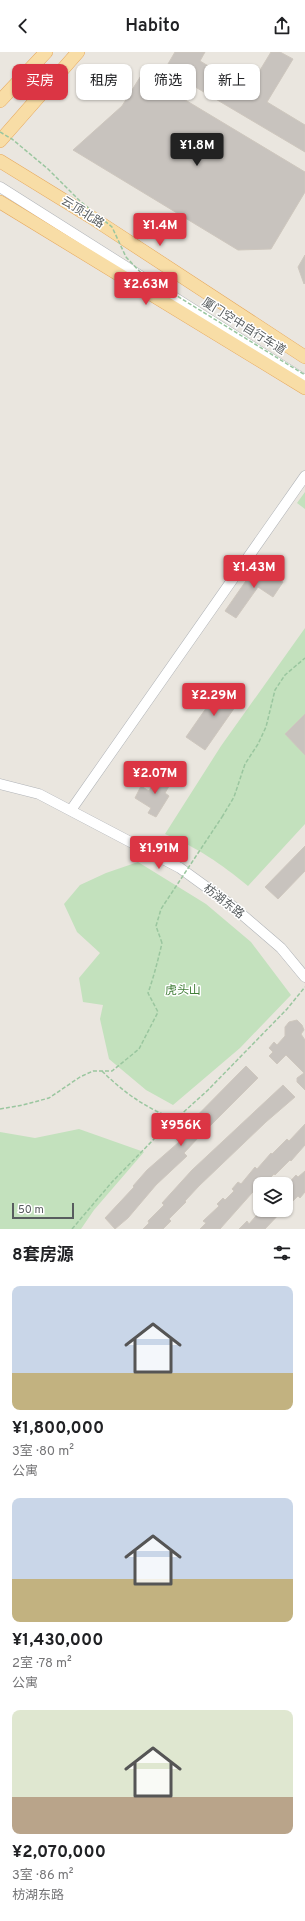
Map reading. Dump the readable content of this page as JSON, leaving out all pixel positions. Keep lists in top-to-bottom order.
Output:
{
  "streets": {
    "main road": ["云顶北路"],
    "street": ["枋湖东路"],
    "path": ["厦门空中自行车道"]
  },
  "parks": ["虎头山"],
  "scale_bar": "50 m",
  "page": {
    "header": "Habito",
    "chip": [
      "买房",
      "租房",
      "筛选",
      "新上"
    ],
    "price": [
      "¥1.8M",
      "¥1.4M",
      "¥2.63M",
      "¥1.43M",
      "¥2.29M",
      "¥2.07M",
      "¥1.91M",
      "¥956K"
    ],
    "scale": "50 m",
    "heading": "8套房源",
    "list": [
      {
        "name": "¥1,800,000",
        "note": "3室 · 80 m² · 公寓"
      },
      {
        "name": "¥1,430,000",
        "note": "2室 · 78 m² · 公寓"
      },
      {
        "name": "¥2,070,000",
        "note": "3室 · 86 m² · 枋湖东路"
      }
    ]
  }
}
